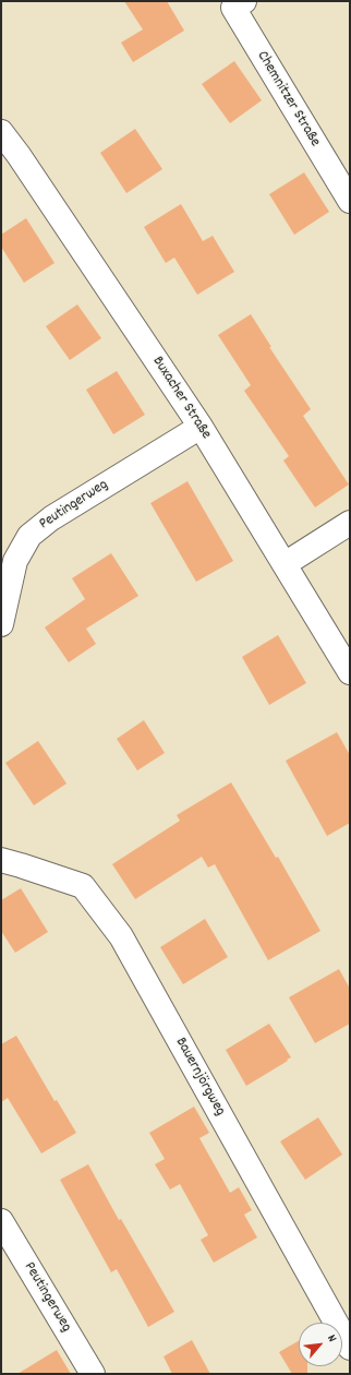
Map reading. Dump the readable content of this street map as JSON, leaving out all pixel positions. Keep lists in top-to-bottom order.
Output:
{
  "streets": {
    "street": [
      "Chemnitzer Straße",
      "Buxacher Straße",
      "Peutingerweg",
      "Bauernjörgweg"
    ]
  },
  "crossings": [
    ["Buxacher Straße", "Peutingerweg"]
  ],
  "north": "top right"
}
